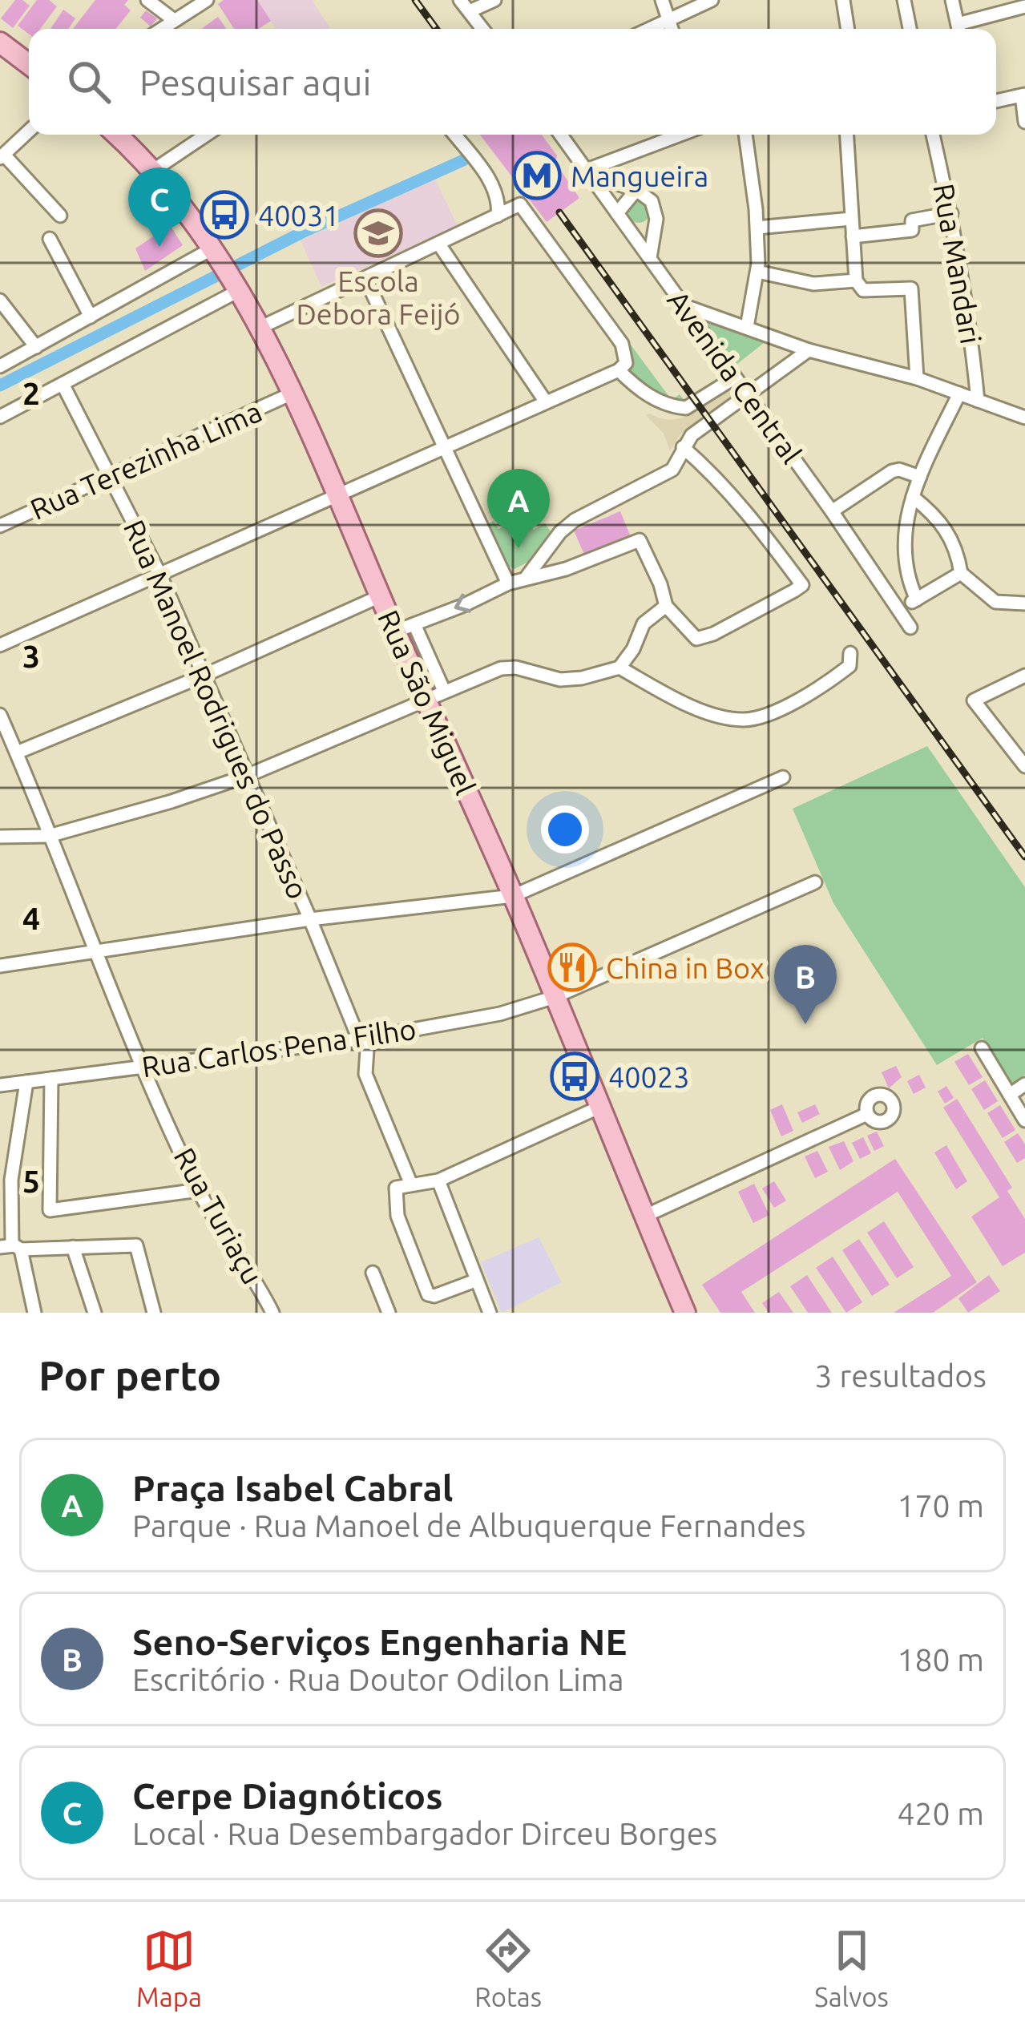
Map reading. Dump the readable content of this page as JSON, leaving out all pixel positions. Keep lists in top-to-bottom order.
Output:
{
  "streets": {
    "main road": ["Rua São Miguel"],
    "street": [
      "Rua Mandari",
      "Avenida Central",
      "Rua Terezinha Lima",
      "Rua Manoel Rodrigues do Passo",
      "Rua Carlos Pena Filho",
      "Rua Turiaçu"
    ]
  },
  "crossings": [
    ["Rua Terezinha Lima", "Rua São Miguel"],
    ["Rua Terezinha Lima", "Rua Manoel Rodrigues do Passo"],
    ["Rua São Miguel", "Rua Carlos Pena Filho"],
    ["Rua Manoel Rodrigues do Passo", "Rua Carlos Pena Filho"],
    ["Rua Carlos Pena Filho", "Rua Turiaçu"]
  ],
  "places": {
    "metro station": ["Mangueira"],
    "bus stop": ["40031", "40023"],
    "school or university": ["Escola Debora Feijó"],
    "restaurant": ["China in Box"]
  },
  "page": {
    "search": "Pesquisar aqui",
    "pins": ["C", "A", "B"],
    "heading": ["Por perto", "3 resultados"],
    "list": [
      {
        "mark": "A",
        "name": "Praça Isabel Cabral",
        "note": "Parque · Rua Manoel de Albuquerque Fernandes",
        "value": "170 m"
      },
      {
        "mark": "B",
        "name": "Seno-Serviços Engenharia NE",
        "note": "Escritório · Rua Doutor Odilon Lima",
        "value": "180 m"
      },
      {
        "mark": "C",
        "name": "Cerpe Diagnóticos",
        "note": "Local · Rua Desembargador Dirceu Borges",
        "value": "420 m"
      }
    ],
    "nav": ["Mapa", "Rotas", "Salvos"]
  },
  "grid": {
    "rows": [
      "2",
      "3",
      "4",
      "5"
    ]
  }
}
